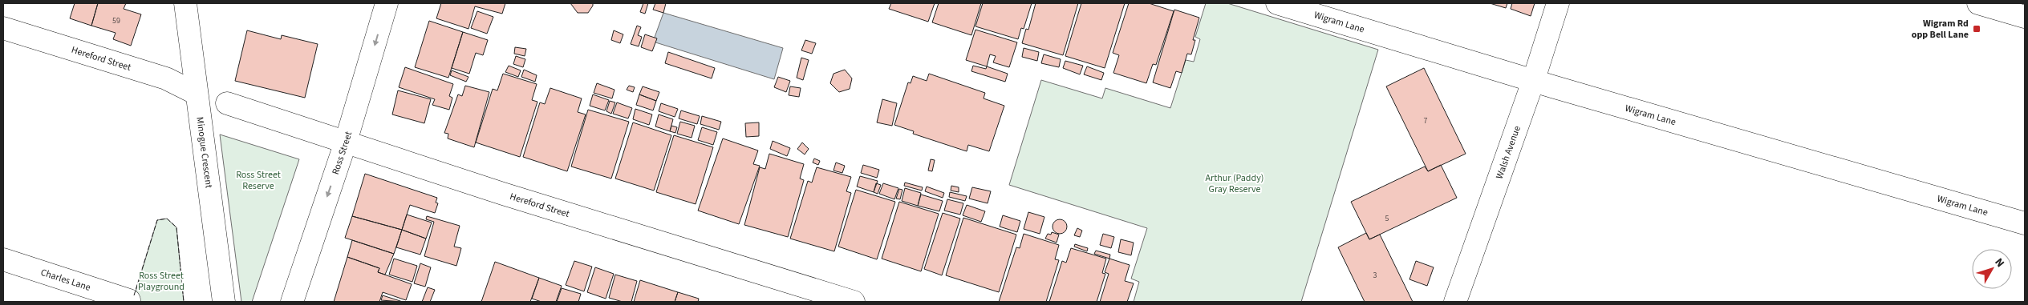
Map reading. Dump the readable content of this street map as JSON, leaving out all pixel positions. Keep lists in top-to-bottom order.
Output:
{
  "streets": {
    "street": [
      "Wigram Lane",
      "Hereford Street",
      "Minogue Crescent",
      "Ross Street",
      "Walsh Avenue",
      "Charles Lane"
    ]
  },
  "crossings": [
    ["Wigram Lane", "Walsh Avenue"],
    ["Hereford Street", "Minogue Crescent"],
    ["Hereford Street", "Ross Street"]
  ],
  "one_way": ["Ross Street"],
  "parks": ["Ross Street Reserve", "Arthur (Paddy) Gray Reserve", "Ross Street Playground"],
  "places": {
    "transit": ["Wigram Rd opp Bell Lane"]
  },
  "house_numbers": [
    "59",
    "7",
    "5",
    "3"
  ],
  "north": "top right"
}
